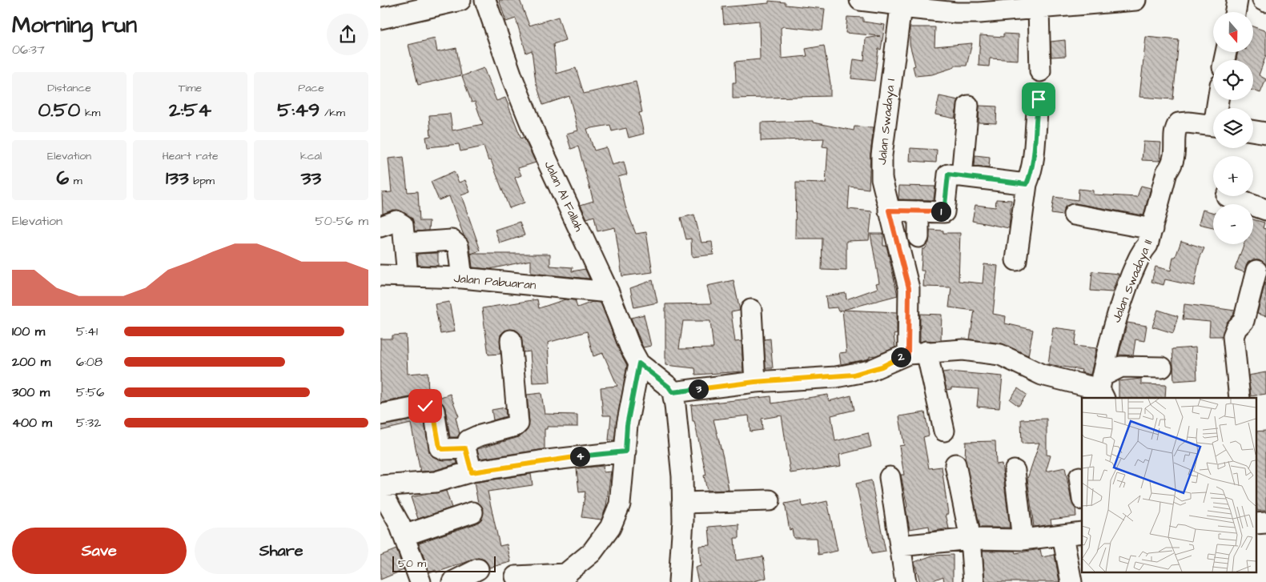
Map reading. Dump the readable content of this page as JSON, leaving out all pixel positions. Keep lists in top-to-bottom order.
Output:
{
  "streets": {
    "street": [
      "Jalan Swadaya I",
      "Jalan Al Fallah",
      "Jalan Swadaya II",
      "Jalan Pabuaran"
    ]
  },
  "crossings": [
    ["Jalan Al Fallah", "Jalan Pabuaran"]
  ],
  "scale_bar": "50 m",
  "north": "bottom",
  "page": {
    "heading": ["Morning run", "06:37"],
    "map_buttons": ["+", "−"],
    "stats": [
      ["Distance", "0.50 km"],
      ["Time", "2:54"],
      ["Pace", "5:49 /km"],
      ["Elevation", "6 m"],
      ["Heart rate", "133 bpm"],
      ["kcal", "33"]
    ],
    "pins": [
      "1",
      "2",
      "3",
      "4"
    ],
    "chart": ["Elevation", "50–56 m"],
    "list": [
      {
        "name": "100 m",
        "note": "5:41"
      },
      {
        "name": "200 m",
        "note": "6:08"
      },
      {
        "name": "300 m",
        "note": "5:56"
      },
      {
        "name": "400 m",
        "note": "5:32"
      }
    ],
    "buttons": ["Save", "Share"],
    "scale": "50 m"
  }
}
